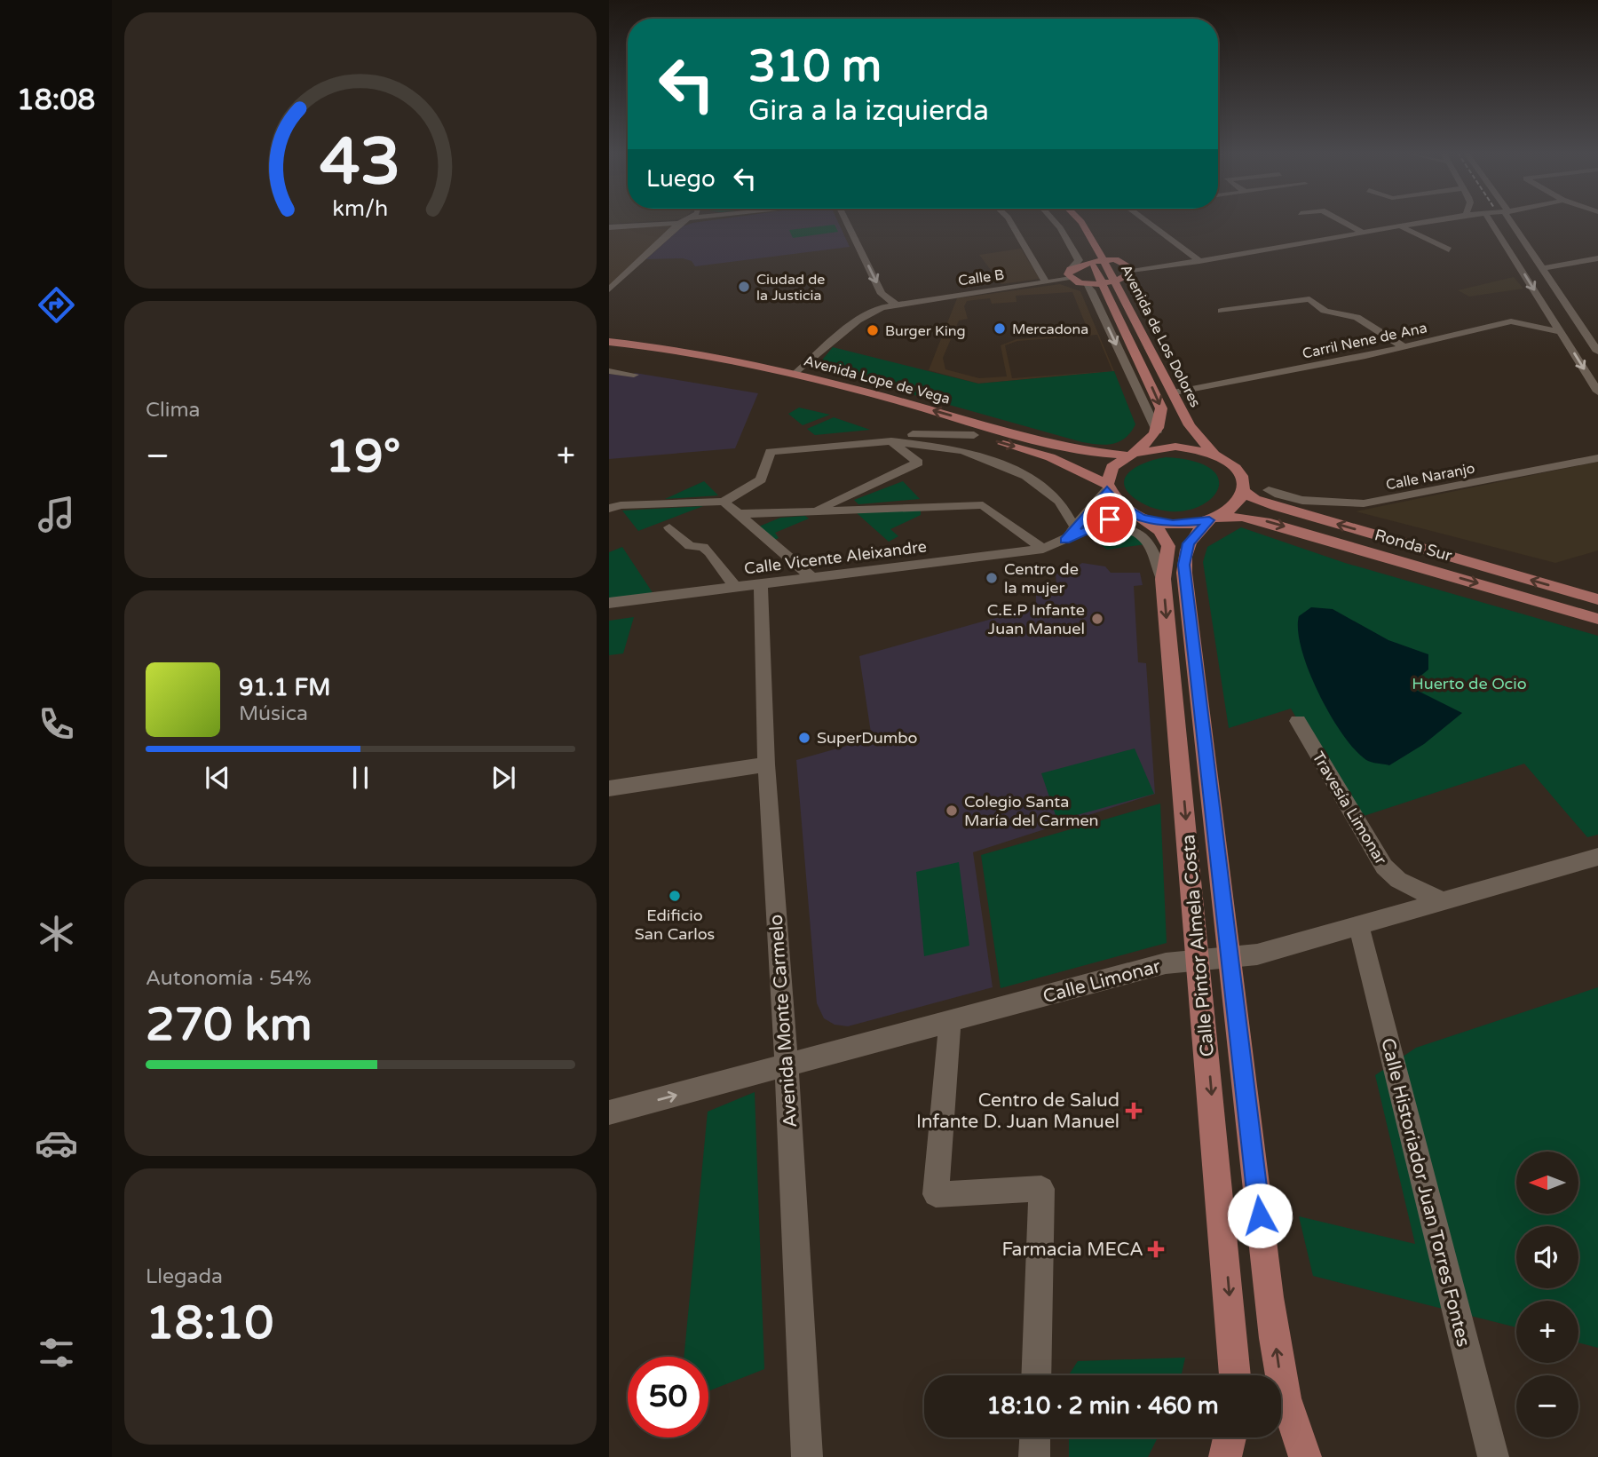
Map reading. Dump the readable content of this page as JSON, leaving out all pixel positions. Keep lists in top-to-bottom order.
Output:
{
  "streets": {
    "main road": [
      "Avenida de Los Dolores",
      "Avenida Lope de Vega",
      "Ronda Sur",
      "Calle Pintor Almela Costa"
    ],
    "street": [
      "Calle B",
      "Carril Nene de Ana",
      "Calle Naranjo",
      "Calle Vicente Aleixandre",
      "Travesía Limonar",
      "Calle Limonar",
      "Avenida Monte Carmelo",
      "Calle Historiador Juan Torres Fontes"
    ]
  },
  "crossings": [
    ["Calle B", "Avenida Lope de Vega"],
    ["Avenida de Los Dolores", "Carril Nene de Ana"],
    ["Avenida de Los Dolores", "Avenida Lope de Vega"],
    ["Avenida de Los Dolores", "Ronda Sur"],
    ["Avenida de Los Dolores", "Calle Vicente Aleixandre"],
    ["Avenida de Los Dolores", "Calle Pintor Almela Costa"],
    ["Avenida Lope de Vega", "Ronda Sur"],
    ["Avenida Lope de Vega", "Calle Vicente Aleixandre"],
    ["Avenida Lope de Vega", "Calle Pintor Almela Costa"],
    ["Ronda Sur", "Calle Vicente Aleixandre"],
    ["Ronda Sur", "Calle Pintor Almela Costa"],
    ["Calle Vicente Aleixandre", "Calle Pintor Almela Costa"],
    ["Calle Vicente Aleixandre", "Avenida Monte Carmelo"],
    ["Travesía Limonar", "Calle Limonar"],
    ["Calle Pintor Almela Costa", "Calle Limonar"],
    ["Calle Limonar", "Avenida Monte Carmelo"],
    ["Calle Limonar", "Calle Historiador Juan Torres Fontes"]
  ],
  "parks": ["Huerto de Ocio"],
  "places": {
    "other": [
      "Ciudad de la Justicia",
      "Mercadona",
      "Burger King",
      "Centro de la mujer",
      "C.E.P Infante Juan Manuel",
      "SuperDumbo",
      "Colegio Santa María del Carmen",
      "Edificio San Carlos"
    ],
    "health": ["Centro de Salud Infante D. Juan Manuel", "Farmacia MECA"]
  },
  "north": "left",
  "page": {
    "tabs": "18:08",
    "turn": ["310 m", "Gira a la izquierda"],
    "then": "Luego",
    "tile": [
      "Clima",
      ["Autonomía · 54%", "270 km"],
      ["Llegada", "18:10"]
    ],
    "heat": ["−", "19°", "+"],
    "song": ["91.1 FM", "Música"],
    "map_buttons": ["+", "−"],
    "limit": "50",
    "trip": "18:10 · 2 min · 460 m",
    "gauge": ["43", "km/h"]
  }
}
